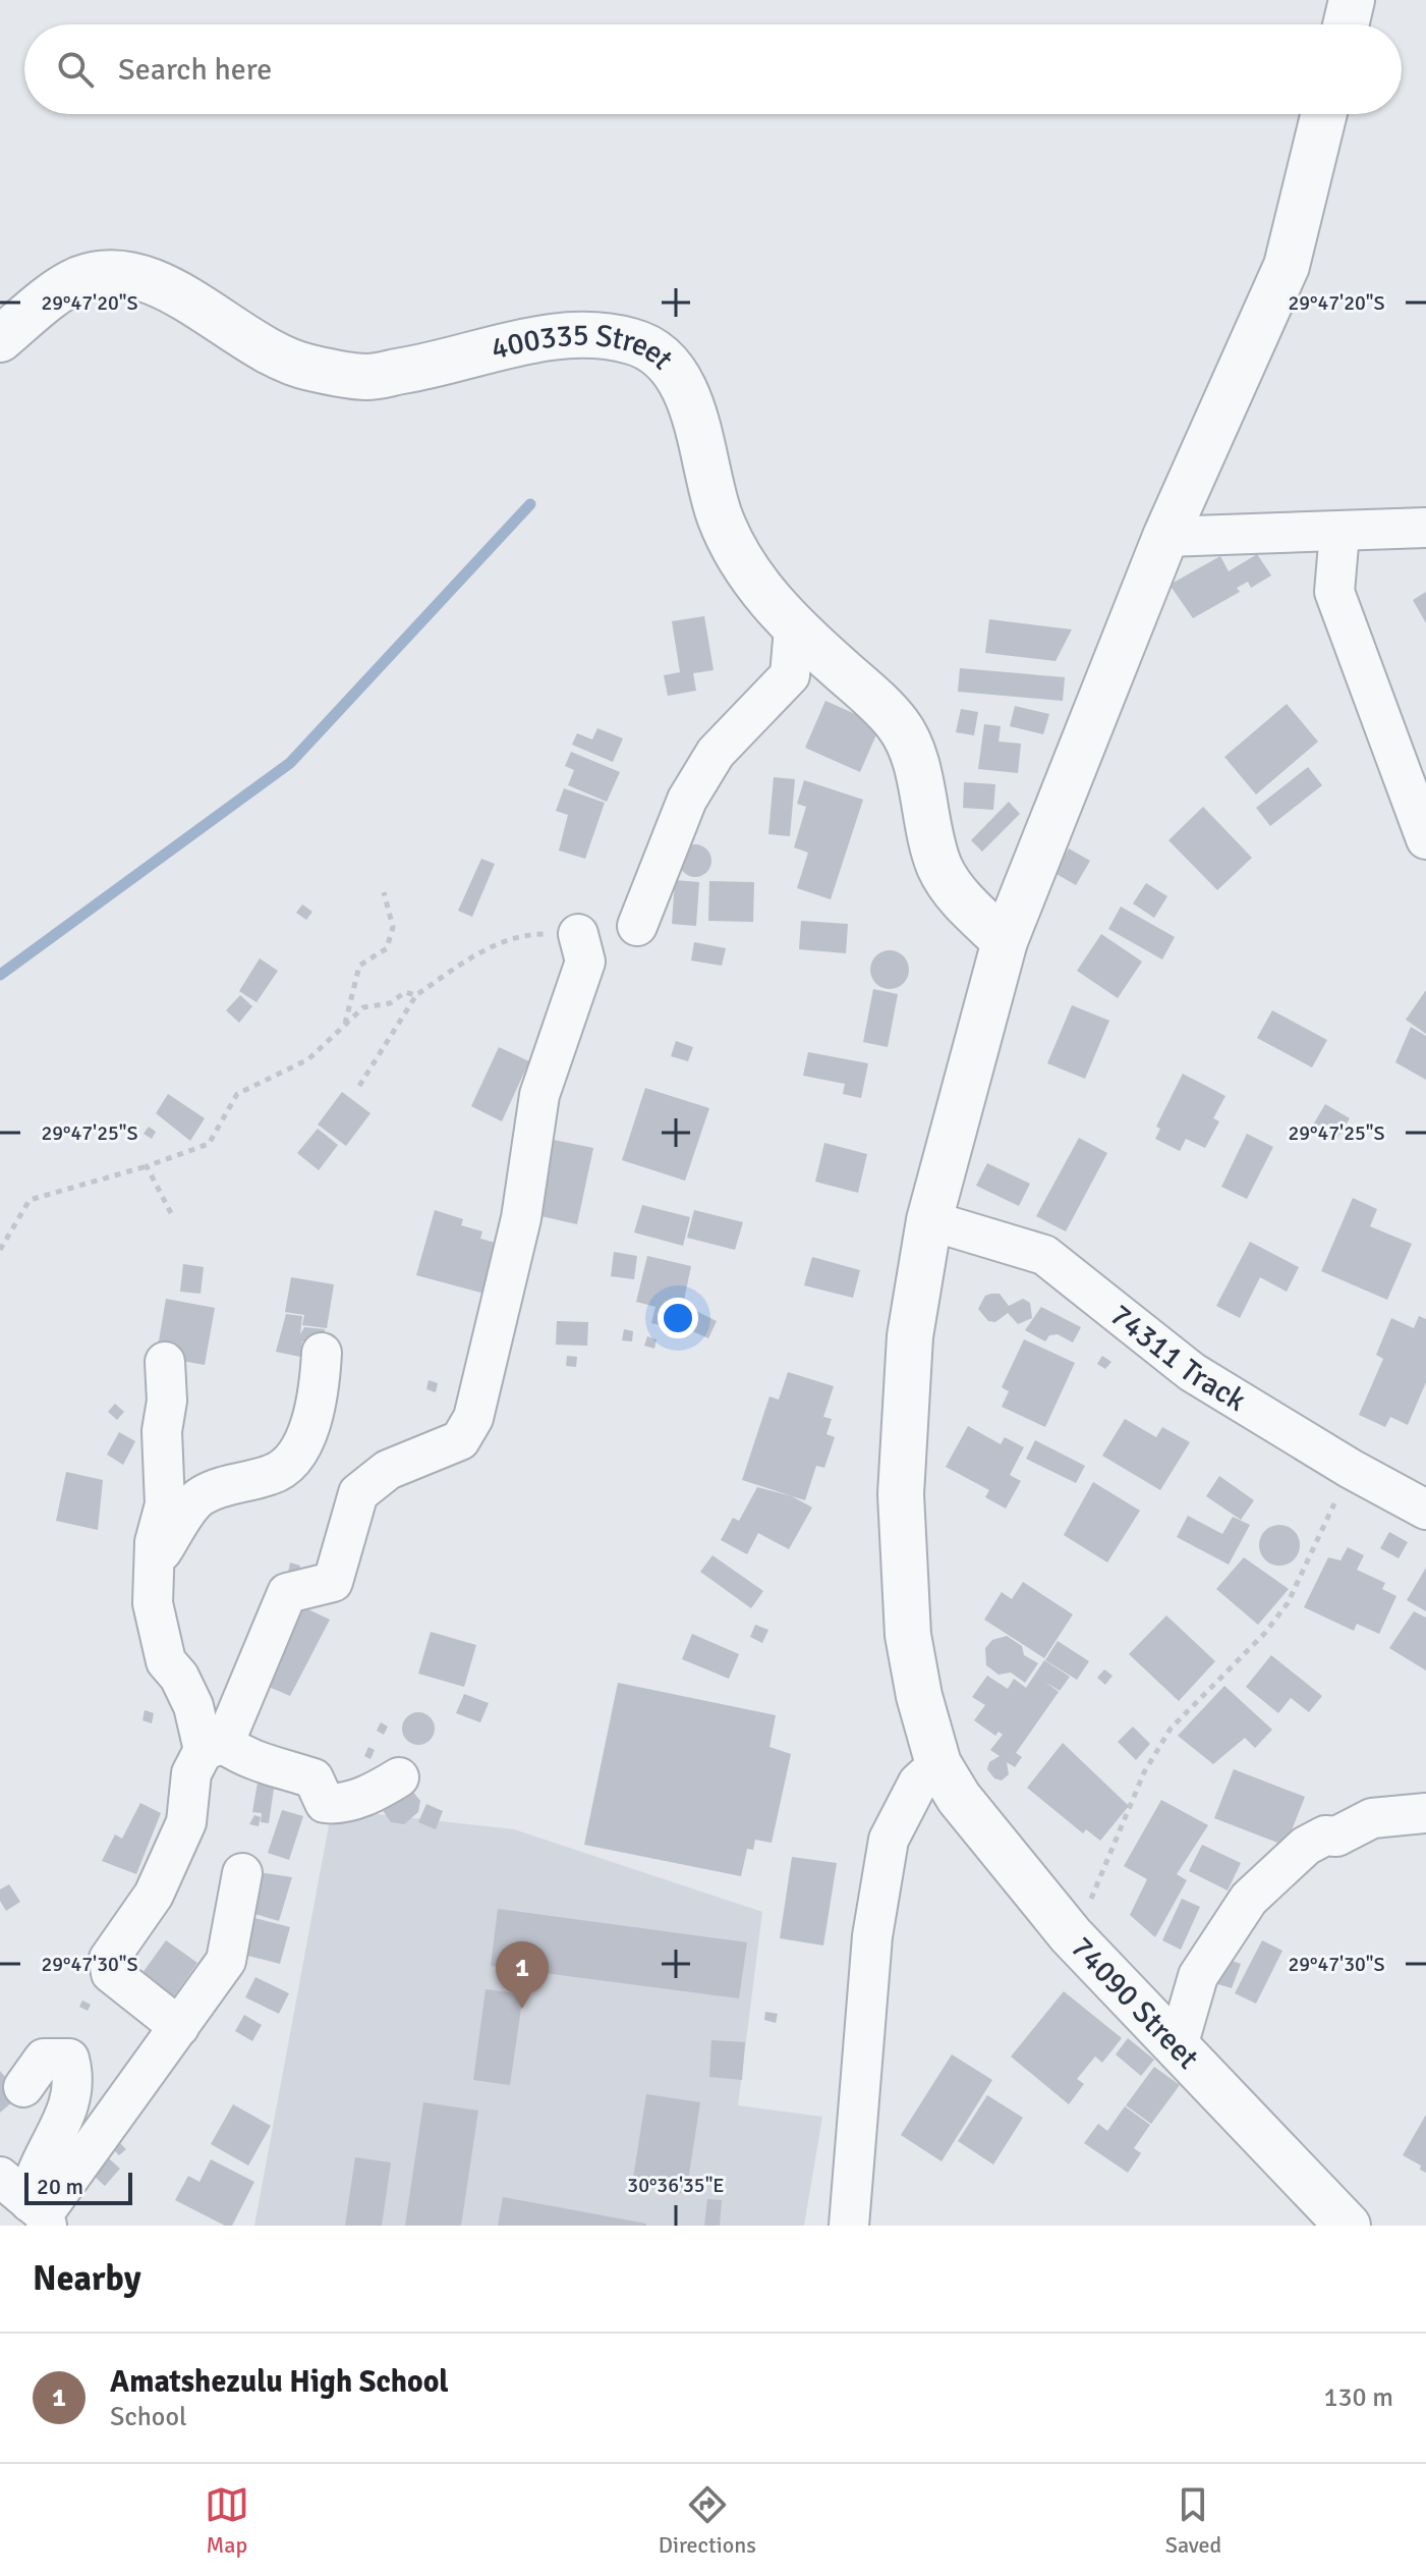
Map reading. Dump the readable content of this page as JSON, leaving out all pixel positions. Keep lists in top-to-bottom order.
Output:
{
  "streets": {
    "street": ["400335 Street", "74311 Track", "74090 Street"]
  },
  "crossings": [
    ["400335 Street", "74090 Street"],
    ["74311 Track", "74090 Street"]
  ],
  "scale_bar": "20 m",
  "page": {
    "search": "Search here",
    "pins": "1",
    "scale": "20 m",
    "heading": "Nearby",
    "list": [
      {
        "mark": "1",
        "name": "Amatshezulu High School",
        "note": "School",
        "value": "130 m"
      }
    ],
    "nav": ["Map", "Directions", "Saved"]
  },
  "coordinates": [
    "29°47'20\"S",
    "29°47'25\"S",
    "29°47'30\"S",
    "30°36'35\"E"
  ]
}
